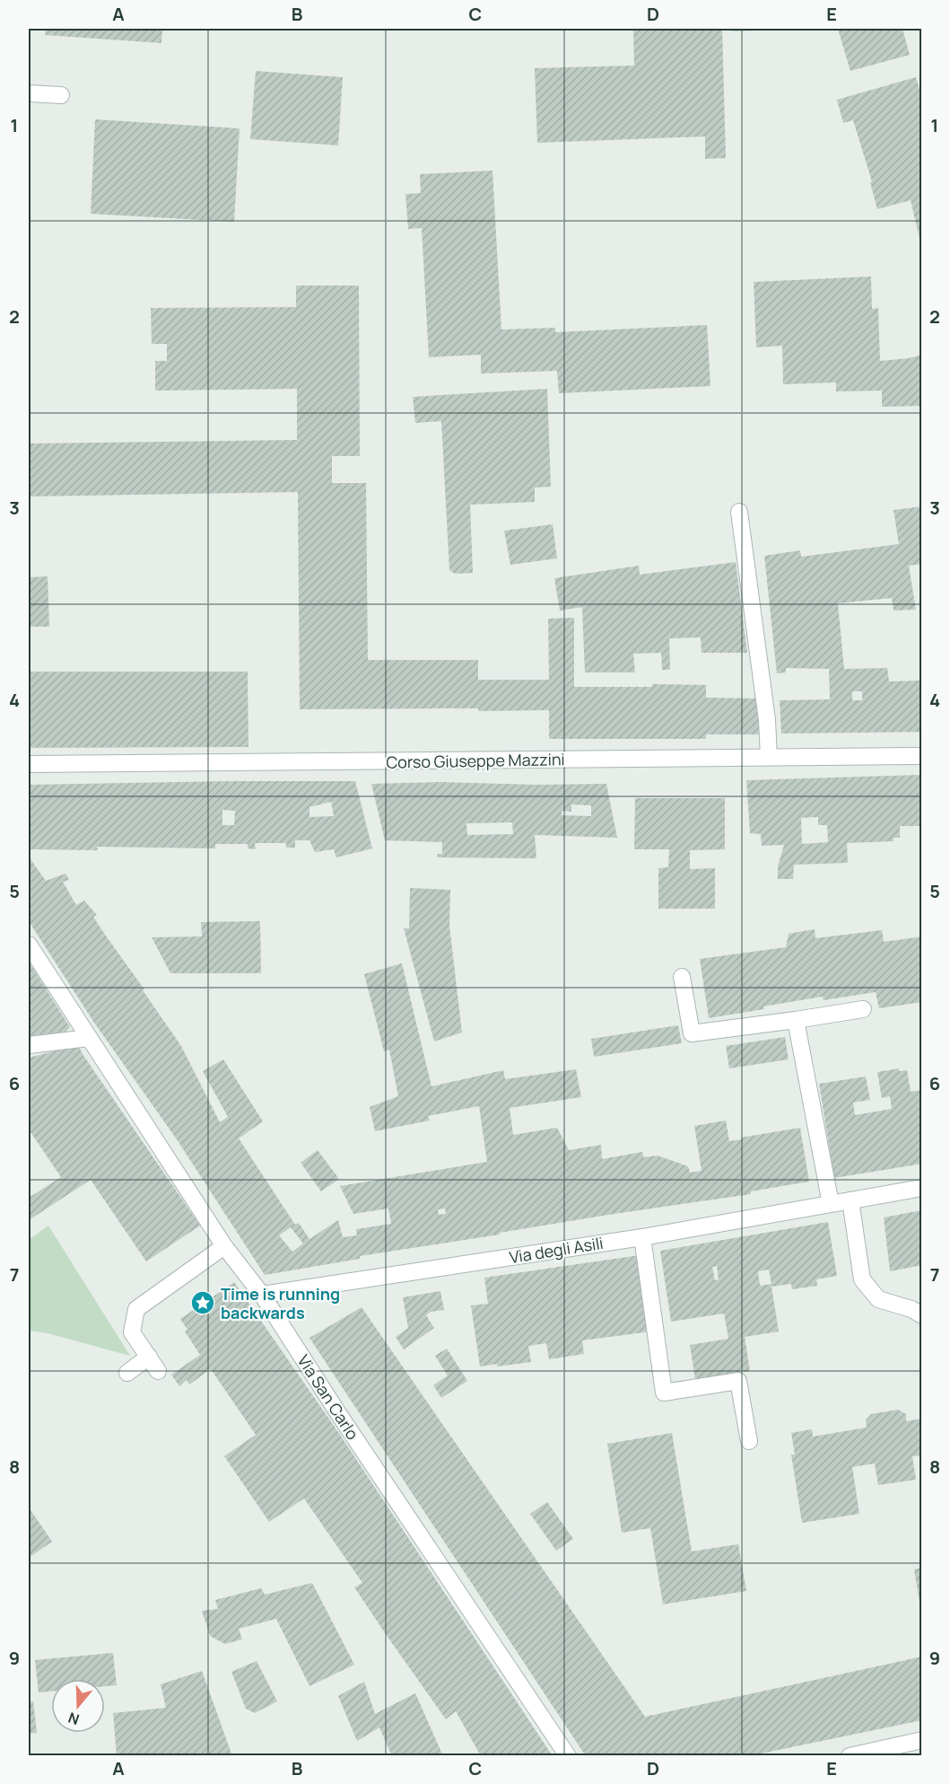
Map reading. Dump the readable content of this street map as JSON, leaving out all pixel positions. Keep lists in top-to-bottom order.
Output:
{
  "streets": {
    "street": ["Corso Giuseppe Mazzini", "Via degli Asili", "Via San Carlo"]
  },
  "crossings": [
    ["Via degli Asili", "Via San Carlo"]
  ],
  "places": {
    "place": ["Time is running backwards"]
  },
  "north": "bottom",
  "grid": {
    "columns": [
      "A",
      "B",
      "C",
      "D",
      "E"
    ],
    "rows": [
      "1",
      "2",
      "3",
      "4",
      "5",
      "6",
      "7",
      "8",
      "9"
    ]
  }
}
